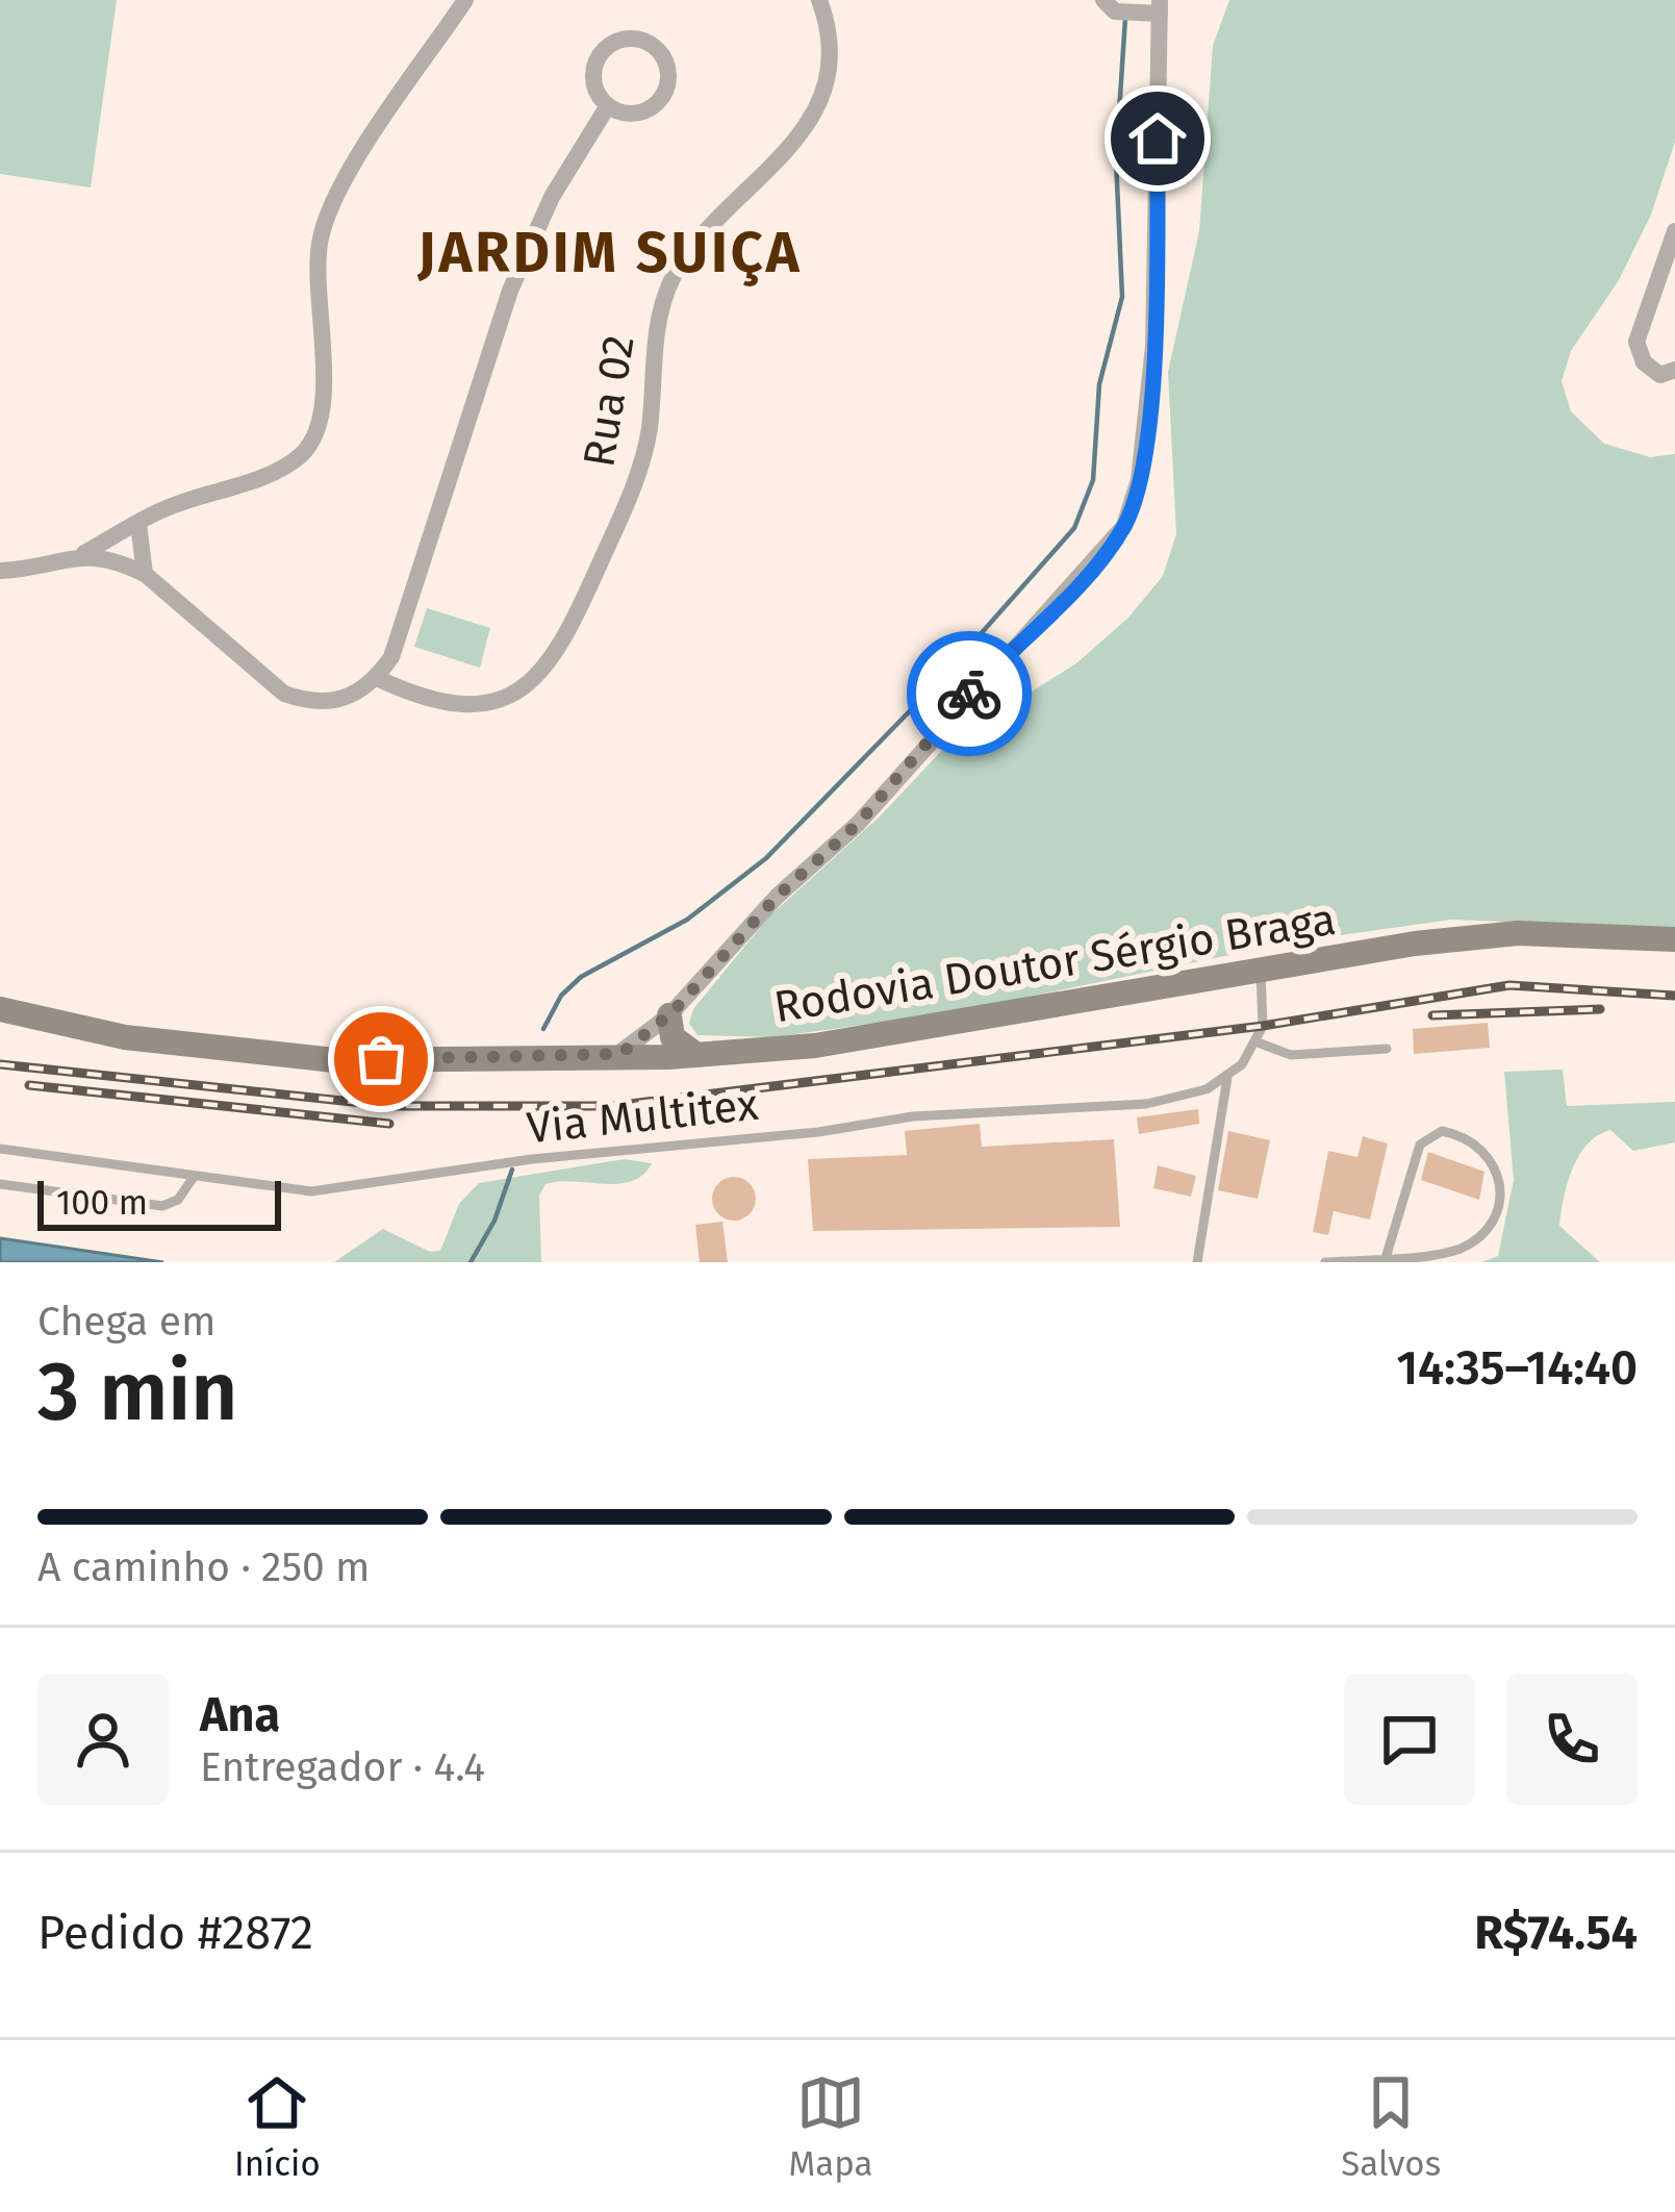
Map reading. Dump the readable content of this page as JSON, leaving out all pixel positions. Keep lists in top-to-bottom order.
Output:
{
  "streets": {
    "main road": ["Rodovia Doutor Sérgio Braga"],
    "street": ["Rua 02"],
    "lane": ["Via Multitex"]
  },
  "districts": ["JARDIM SUIÇA"],
  "scale_bar": "100 m",
  "page": {
    "scale": "100 m",
    "heading": ["3 min", "Chega em", "14:35–14:40"],
    "panel": [
      "Ana",
      "Entregador · 4.4",
      "Pedido #2872",
      "R$74.54"
    ],
    "bar": "A caminho · 250 m",
    "tabs": ["Início", "Mapa", "Salvos"]
  }
}
